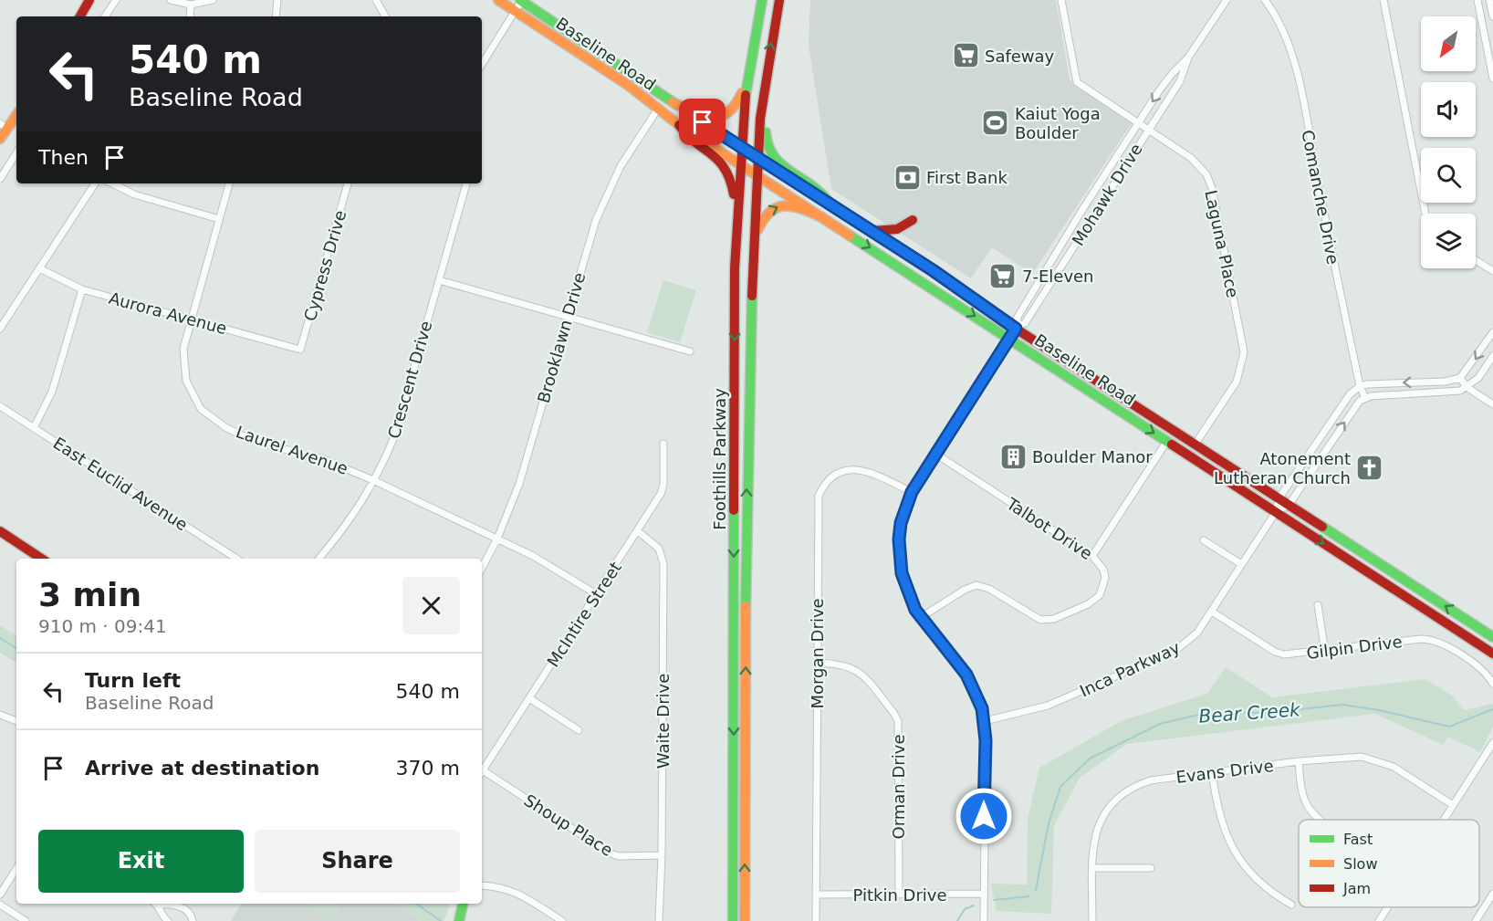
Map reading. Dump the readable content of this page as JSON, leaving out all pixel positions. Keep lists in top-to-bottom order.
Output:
{
  "streets": {
    "main road": ["Baseline Road", "Foothills Parkway"],
    "street": [
      "Mohawk Drive",
      "Comanche Drive",
      "Laguna Place",
      "Cypress Drive",
      "Aurora Avenue",
      "Brooklawn Drive",
      "Crescent Drive",
      "Laurel Avenue",
      "East Euclid Avenue",
      "Talbot Drive",
      "McIntire Street",
      "Gilpin Drive",
      "Morgan Drive",
      "Inca Parkway",
      "Waite Drive",
      "Evans Drive",
      "Orman Drive",
      "Shoup Place",
      "Pitkin Drive"
    ]
  },
  "crossings": [
    ["Baseline Road", "Mohawk Drive"],
    ["Baseline Road", "Laguna Place"],
    ["Baseline Road", "Brooklawn Drive"],
    ["Baseline Road", "Foothills Parkway"],
    ["Baseline Road", "Inca Parkway"],
    ["Mohawk Drive", "Laguna Place"],
    ["Comanche Drive", "Inca Parkway"],
    ["Cypress Drive", "Aurora Avenue"],
    ["Aurora Avenue", "Laurel Avenue"],
    ["Brooklawn Drive", "Laurel Avenue"],
    ["Crescent Drive", "Laurel Avenue"],
    ["Laurel Avenue", "McIntire Street"],
    ["McIntire Street", "Waite Drive"],
    ["Gilpin Drive", "Inca Parkway"],
    ["Morgan Drive", "Orman Drive"],
    ["Morgan Drive", "Pitkin Drive"],
    ["Waite Drive", "Shoup Place"],
    ["Orman Drive", "Pitkin Drive"]
  ],
  "water": ["Bear Creek"],
  "places": {
    "supermarket": ["Safeway", "7-Eleven"],
    "sports": ["Kaiut Yoga Boulder"],
    "bank": ["First Bank"],
    "building": ["Boulder Manor"],
    "church": ["Atonement Lutheran Church"]
  },
  "legend": ["Fast", "Slow", "Jam"],
  "north": "bottom left",
  "page": {
    "turn": ["540 m", "Baseline Road"],
    "then": "Then",
    "heading": ["3 min", "910 m · 09:41"],
    "list": [
      {
        "name": "Turn left",
        "note": "Baseline Road",
        "value": "540 m"
      },
      {
        "name": "Arrive at destination",
        "value": "370 m"
      }
    ],
    "buttons": ["Exit", "Share"]
  }
}
